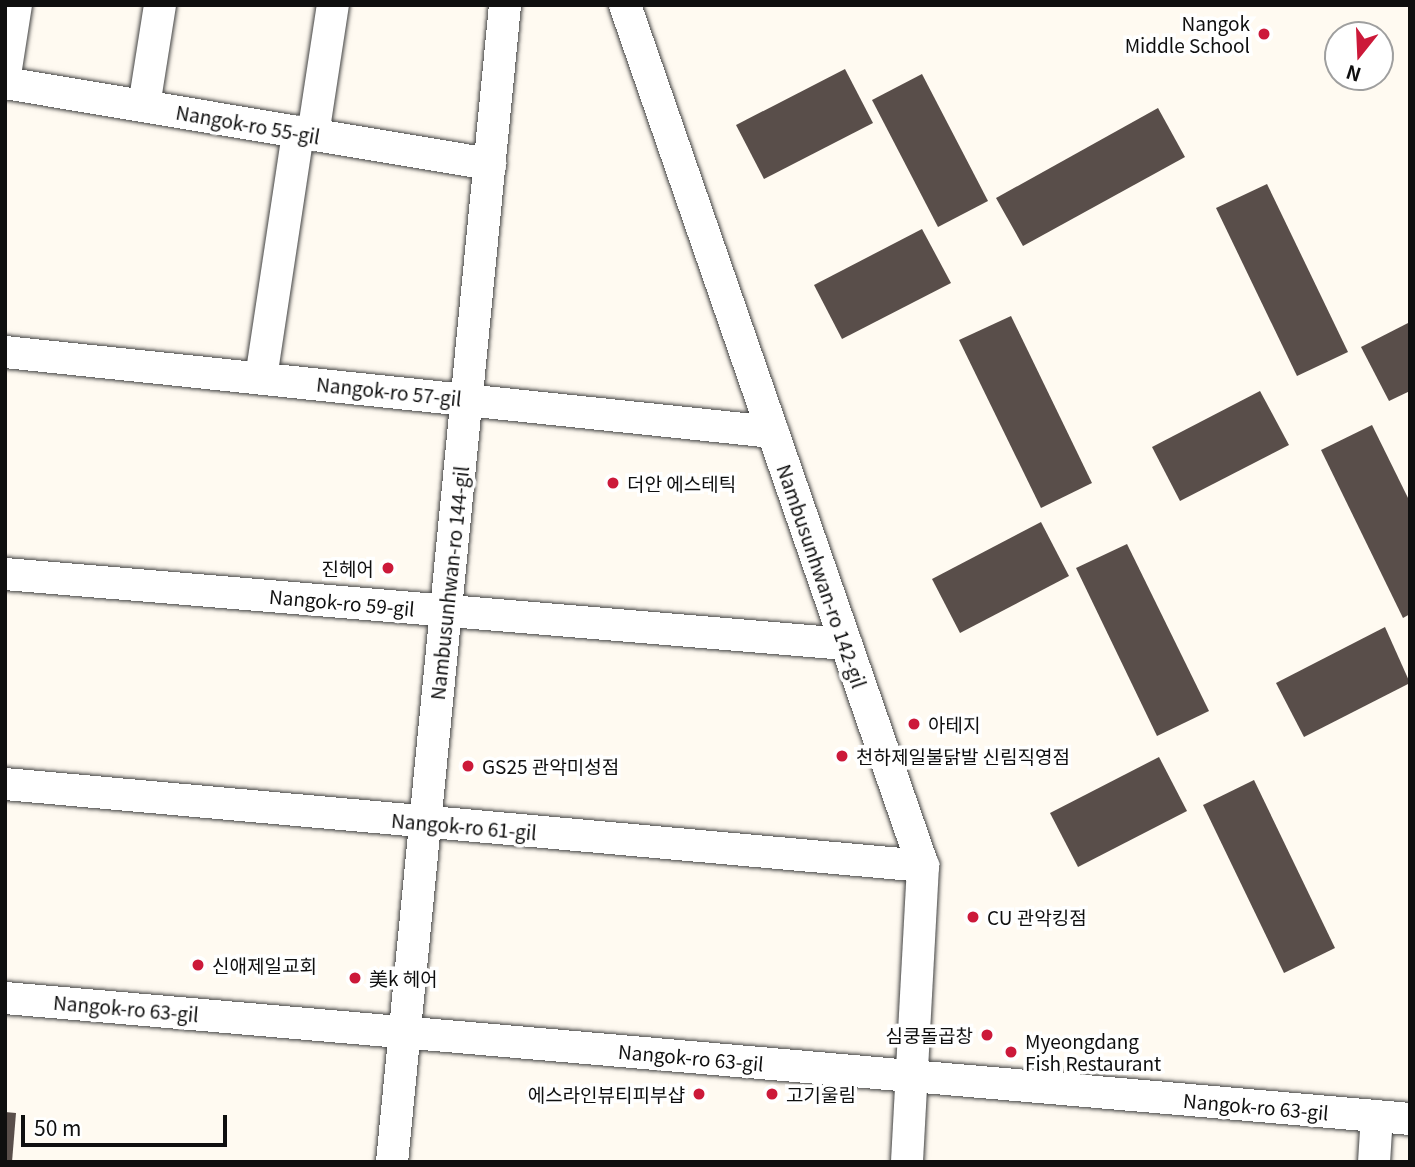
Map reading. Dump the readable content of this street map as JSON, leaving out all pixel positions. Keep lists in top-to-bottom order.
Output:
{
  "streets": {
    "street": [
      "Nangok-ro 55-gil",
      "Nangok-ro 57-gil",
      "Nambusunhwan-ro 142-gil",
      "Nambusunhwan-ro 144-gil",
      "Nangok-ro 59-gil",
      "Nangok-ro 61-gil",
      "Nangok-ro 63-gil"
    ]
  },
  "crossings": [
    ["Nangok-ro 55-gil", "Nambusunhwan-ro 144-gil"],
    ["Nangok-ro 57-gil", "Nambusunhwan-ro 142-gil"],
    ["Nangok-ro 57-gil", "Nambusunhwan-ro 144-gil"],
    ["Nambusunhwan-ro 142-gil", "Nangok-ro 59-gil"],
    ["Nambusunhwan-ro 142-gil", "Nangok-ro 61-gil"],
    ["Nambusunhwan-ro 142-gil", "Nangok-ro 63-gil"],
    ["Nambusunhwan-ro 144-gil", "Nangok-ro 59-gil"],
    ["Nambusunhwan-ro 144-gil", "Nangok-ro 61-gil"],
    ["Nambusunhwan-ro 144-gil", "Nangok-ro 63-gil"]
  ],
  "places": [
    "Nangok Middle School",
    "더안 에스테틱",
    "진헤어",
    "아테지",
    "천하제일불닭발 신림직영점",
    "GS25 관악미성점",
    "CU 관악킹점",
    "신애제일교회",
    "美k 헤어",
    "심쿵돌곱창",
    "Myeongdang Fish Restaurant",
    "에스라인뷰티피부샵",
    "고기울림"
  ],
  "scale_bar": "50 m",
  "north": "bottom"
}
